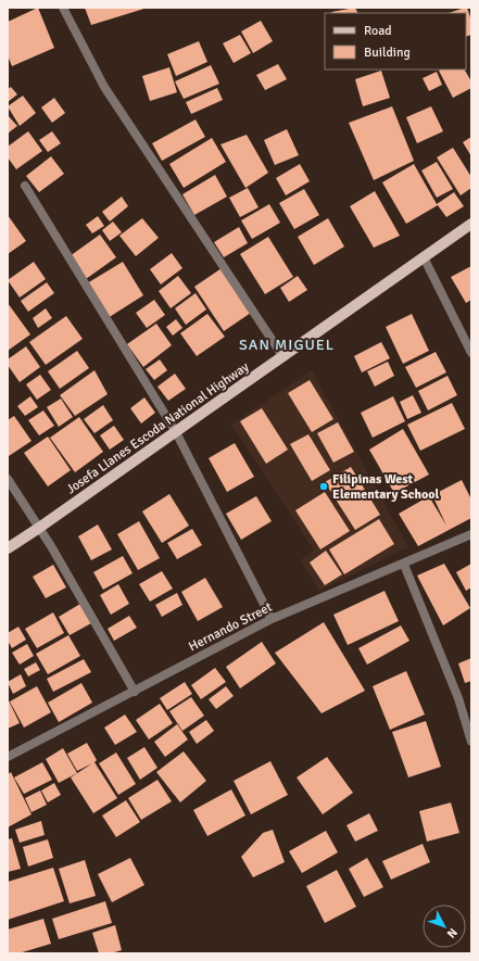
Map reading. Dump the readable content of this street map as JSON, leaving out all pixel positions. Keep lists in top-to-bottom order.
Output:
{
  "streets": {
    "main road": ["Josefa Llanes Escoda National Highway"],
    "street": ["Hernando Street"]
  },
  "districts": ["SAN MIGUEL"],
  "places": ["Filipinas West Elementary School"],
  "legend": ["Road", "Building"],
  "north": "bottom right"
}
